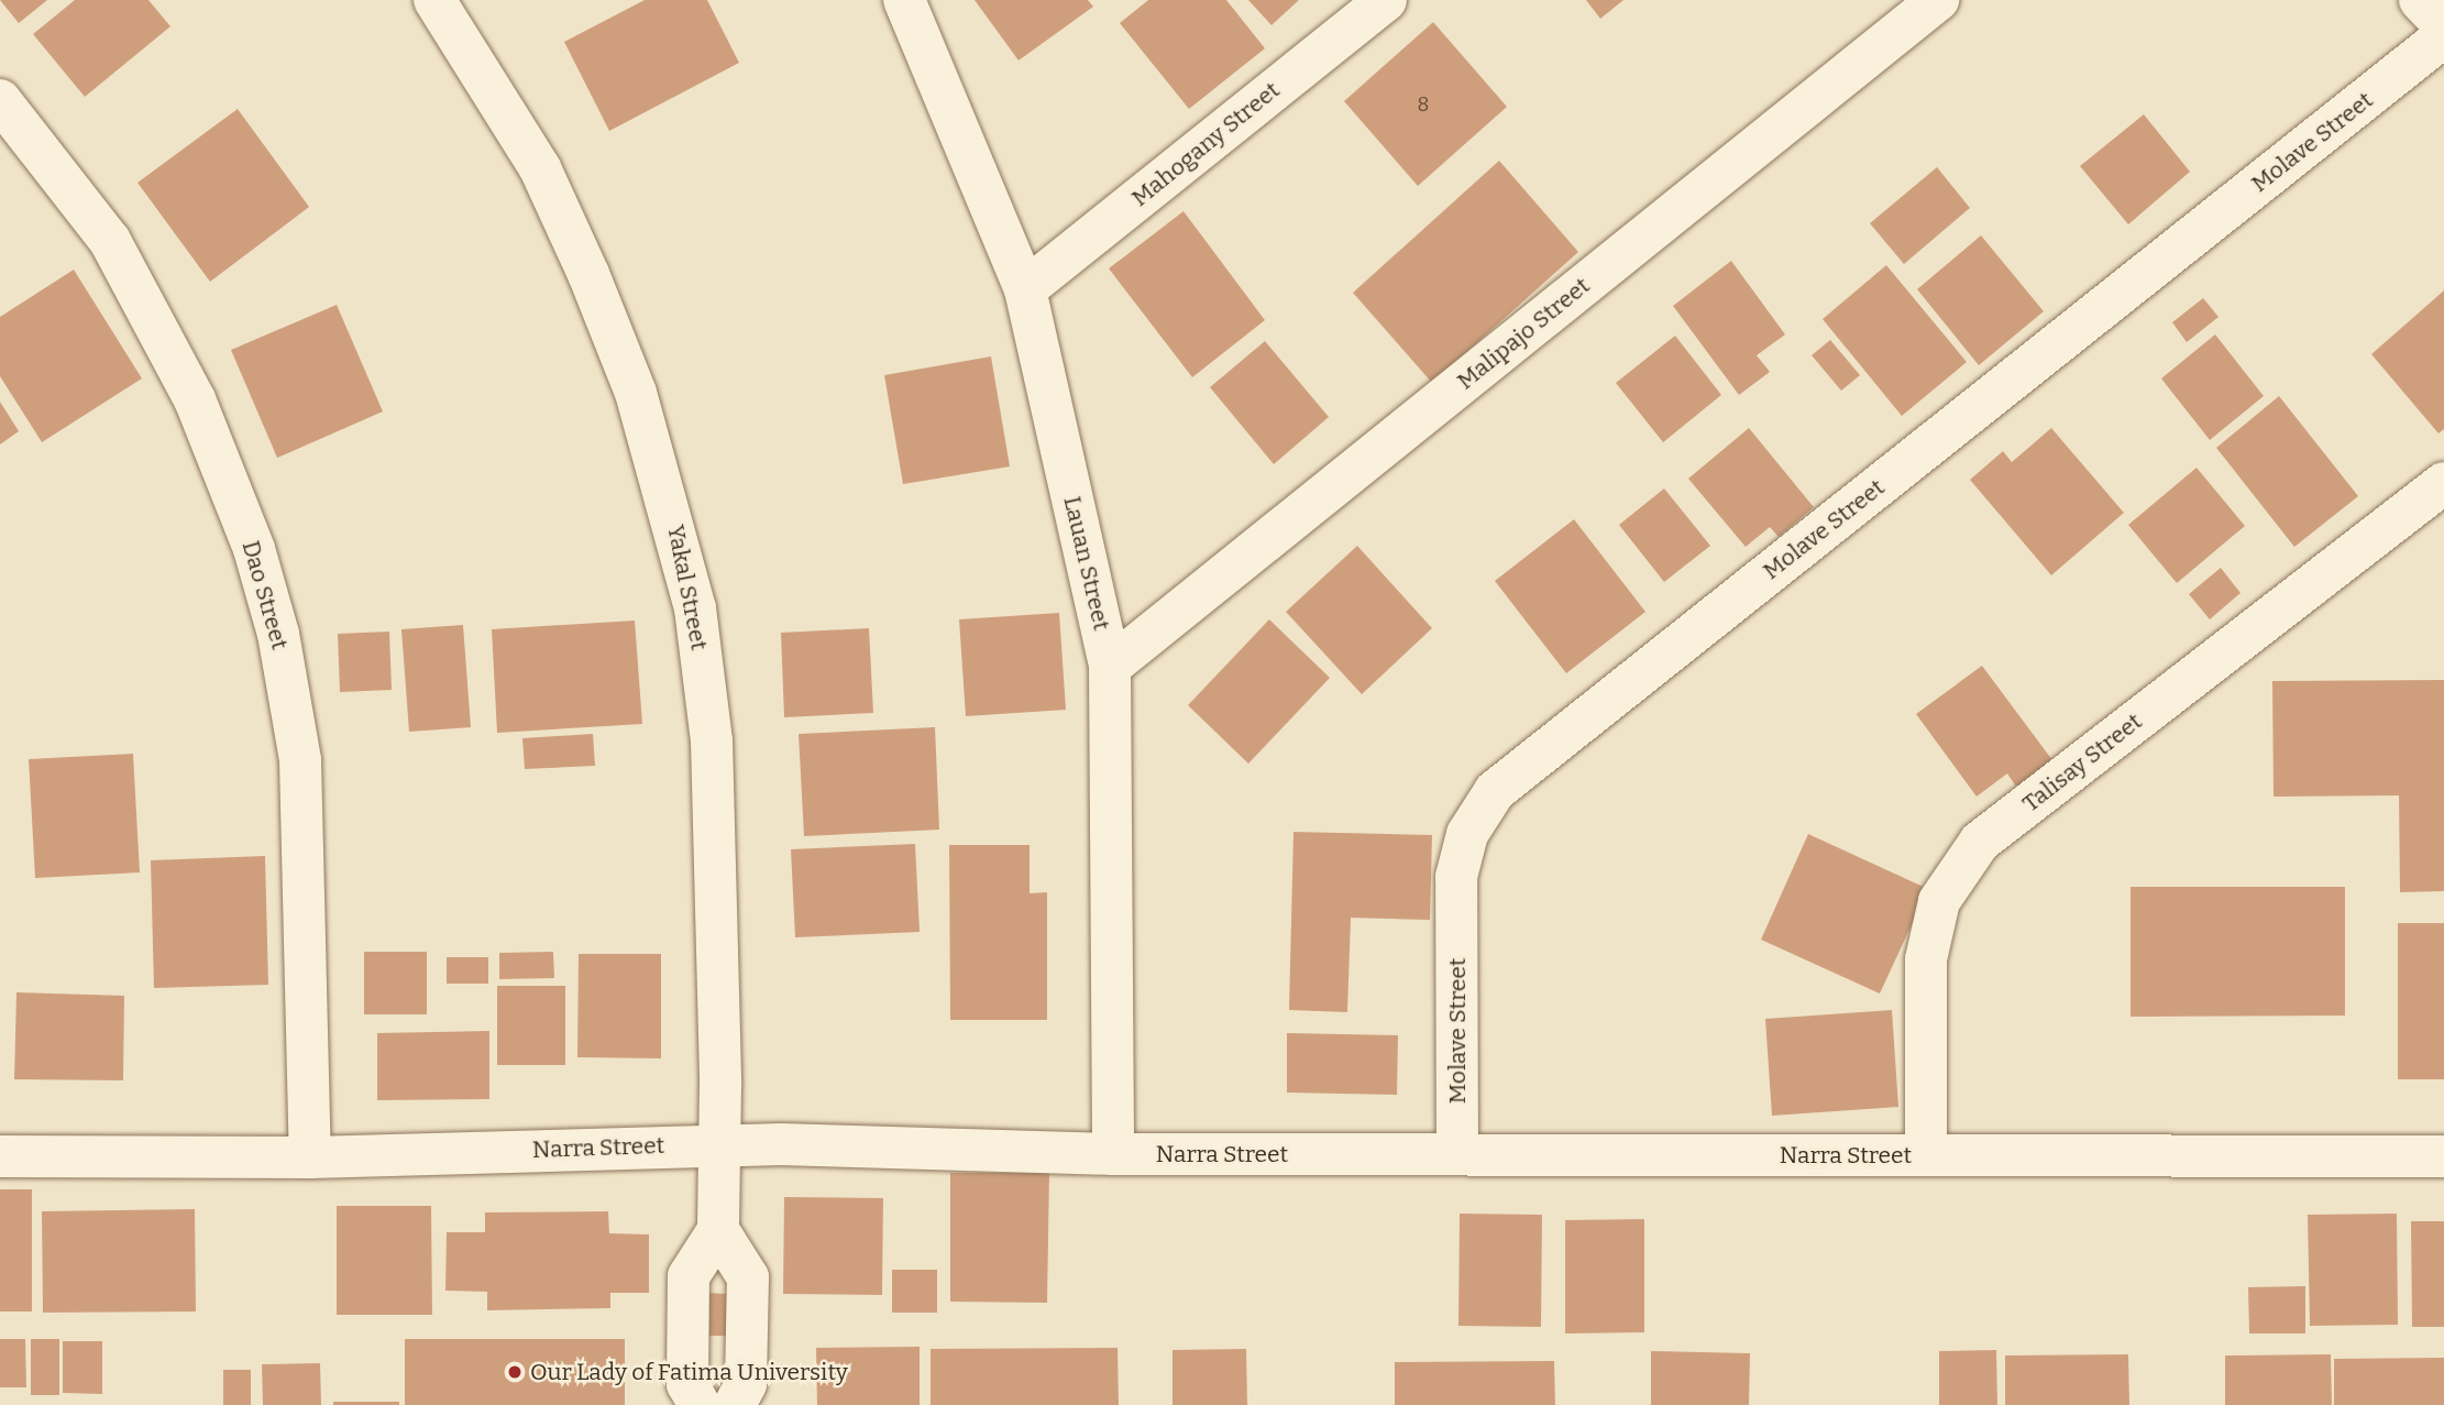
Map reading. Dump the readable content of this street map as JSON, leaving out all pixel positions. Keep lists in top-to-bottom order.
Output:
{
  "streets": {
    "street": [
      "Molave Street",
      "Mahogany Street",
      "Malipajo Street",
      "Lauan Street",
      "Yakal Street",
      "Dao Street",
      "Talisay Street",
      "Narra Street"
    ]
  },
  "crossings": [
    ["Molave Street", "Narra Street"],
    ["Mahogany Street", "Lauan Street"],
    ["Malipajo Street", "Lauan Street"],
    ["Lauan Street", "Narra Street"],
    ["Yakal Street", "Narra Street"],
    ["Dao Street", "Narra Street"],
    ["Talisay Street", "Narra Street"]
  ],
  "places": ["Our Lady of Fatima University"],
  "house_numbers": ["8"]
}
